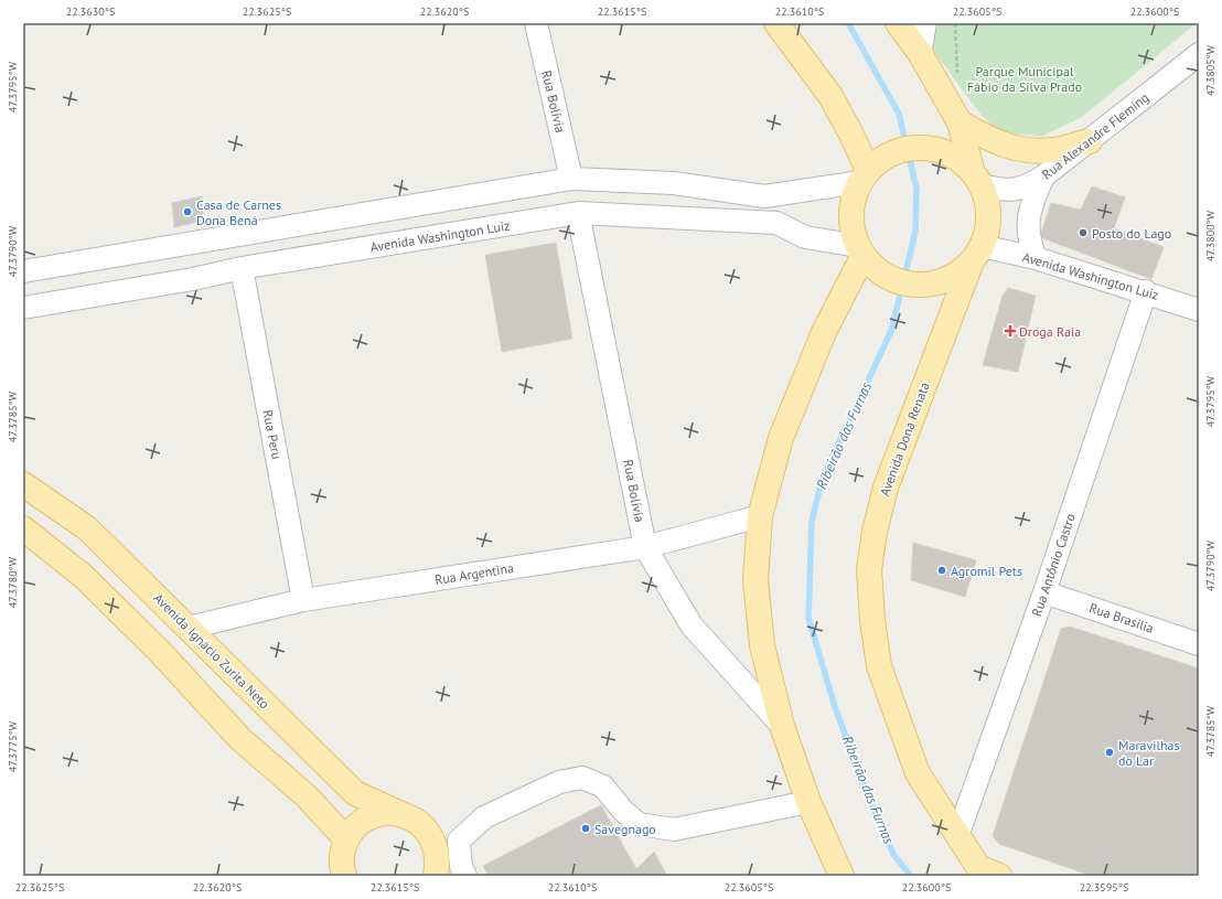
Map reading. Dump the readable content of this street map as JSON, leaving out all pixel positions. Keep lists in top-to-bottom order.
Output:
{
  "streets": {
    "main road": ["Avenida Dona Renata", "Avenida Ignácio Zurita Neto"],
    "street": [
      "Rua Bolívia",
      "Rua Alexandre Fleming",
      "Avenida Washington Luiz",
      "Rua Peru",
      "Rua Antônio Castro",
      "Rua Argentina",
      "Rua Brasília"
    ]
  },
  "crossings": [
    ["Rua Bolívia", "Avenida Washington Luiz"],
    ["Rua Bolívia", "Rua Argentina"],
    ["Rua Alexandre Fleming", "Avenida Washington Luiz"],
    ["Rua Alexandre Fleming", "Avenida Dona Renata"],
    ["Avenida Washington Luiz", "Rua Peru"],
    ["Avenida Washington Luiz", "Avenida Dona Renata"],
    ["Avenida Washington Luiz", "Rua Antônio Castro"],
    ["Rua Peru", "Rua Argentina"],
    ["Avenida Dona Renata", "Rua Antônio Castro"],
    ["Rua Antônio Castro", "Rua Brasília"],
    ["Rua Argentina", "Avenida Ignácio Zurita Neto"]
  ],
  "water": ["Ribeirão das Furnas"],
  "parks": ["Parque Municipal Fábio da Silva Prado"],
  "places": {
    "other": [
      "Casa de Carnes Dona Bená",
      "Posto do Lago",
      "Agromil Pets",
      "Maravilhas do Lar",
      "Savegnago"
    ],
    "health": ["Droga Raia"]
  },
  "coordinates": [
    "22.3630°S",
    "22.3625°S",
    "22.3620°S",
    "22.3615°S",
    "22.3610°S",
    "22.3605°S",
    "22.3600°S",
    "47.3805°W",
    "47.3795°W",
    "47.3800°W",
    "47.3790°W",
    "47.3785°W",
    "47.3780°W",
    "47.3775°W",
    "22.3595°S"
  ]
}
